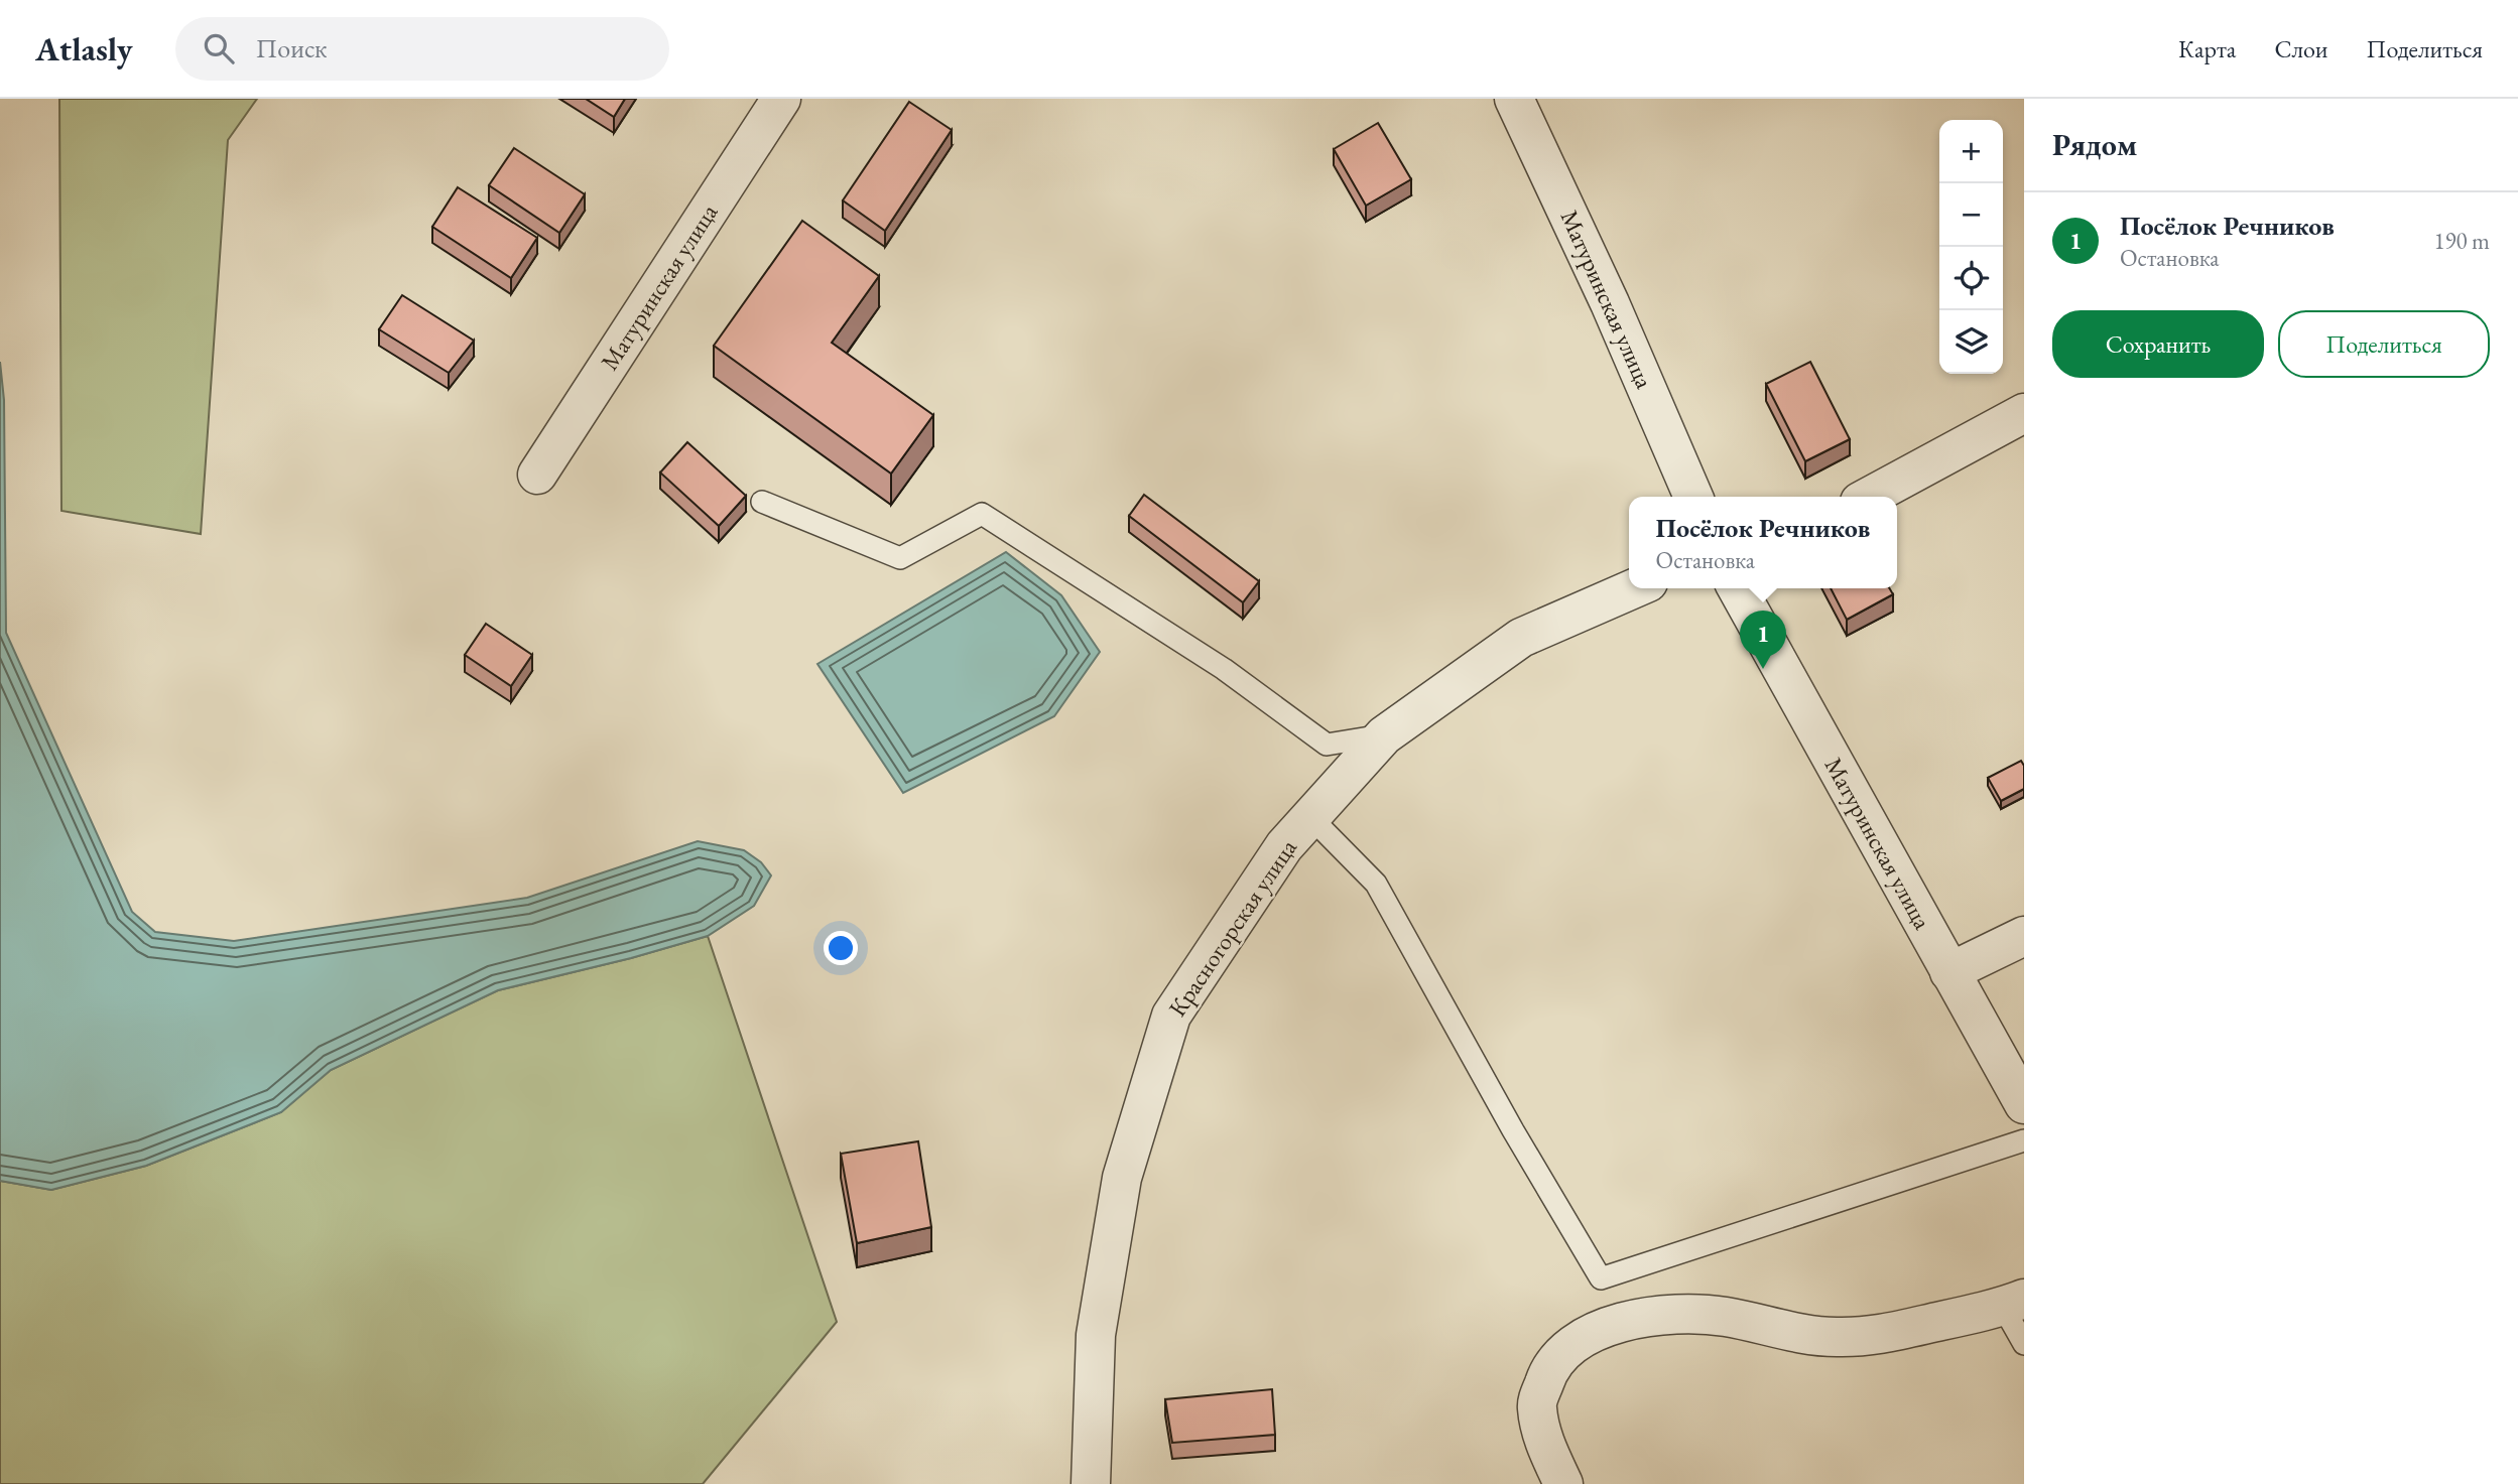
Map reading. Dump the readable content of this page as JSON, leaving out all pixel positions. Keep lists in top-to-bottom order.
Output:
{
  "streets": {
    "street": ["Матуринская улица", "Красногорская улица"]
  },
  "page": {
    "header": "Atlasly",
    "search": "Поиск",
    "nav": ["Карта", "Слои", "Поделиться"],
    "heading": "Рядом",
    "map_buttons": ["+", "−"],
    "list": [
      {
        "mark": "1",
        "name": "Посёлок Речников",
        "note": "Остановка",
        "value": "190 m"
      }
    ],
    "buttons": ["Сохранить", "Поделиться"],
    "popup": ["Посёлок Речников", "Остановка"],
    "pins": "1"
  }
}
